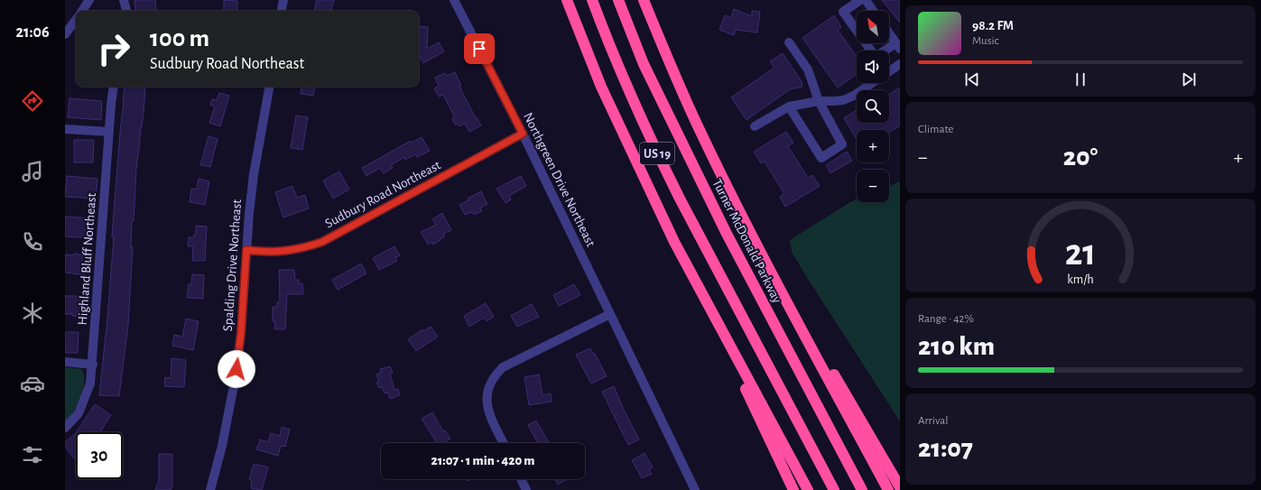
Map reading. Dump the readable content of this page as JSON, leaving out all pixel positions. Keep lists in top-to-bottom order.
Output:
{
  "streets": {
    "highway": ["US 19", "Turner McDonald Parkway"],
    "street": [
      "Northgreen Drive Northeast",
      "Sudbury Road Northeast",
      "Highland Bluff Northeast",
      "Spalding Drive Northeast"
    ]
  },
  "crossings": [
    ["Northgreen Drive Northeast", "Sudbury Road Northeast"],
    ["Sudbury Road Northeast", "Spalding Drive Northeast"]
  ],
  "north": "top left",
  "page": {
    "tabs": "21:06",
    "map_buttons": ["+", "−"],
    "turn": ["100 m", "Sudbury Road Northeast"],
    "song": ["98.2 FM", "Music"],
    "tile": [
      "Climate",
      ["Range · 42%", "210 km"],
      ["Arrival", "21:07"]
    ],
    "heat": ["−", "20°", "+"],
    "limit": "30",
    "trip": "21:07 · 1 min · 420 m",
    "gauge": ["21", "km/h"]
  }
}
